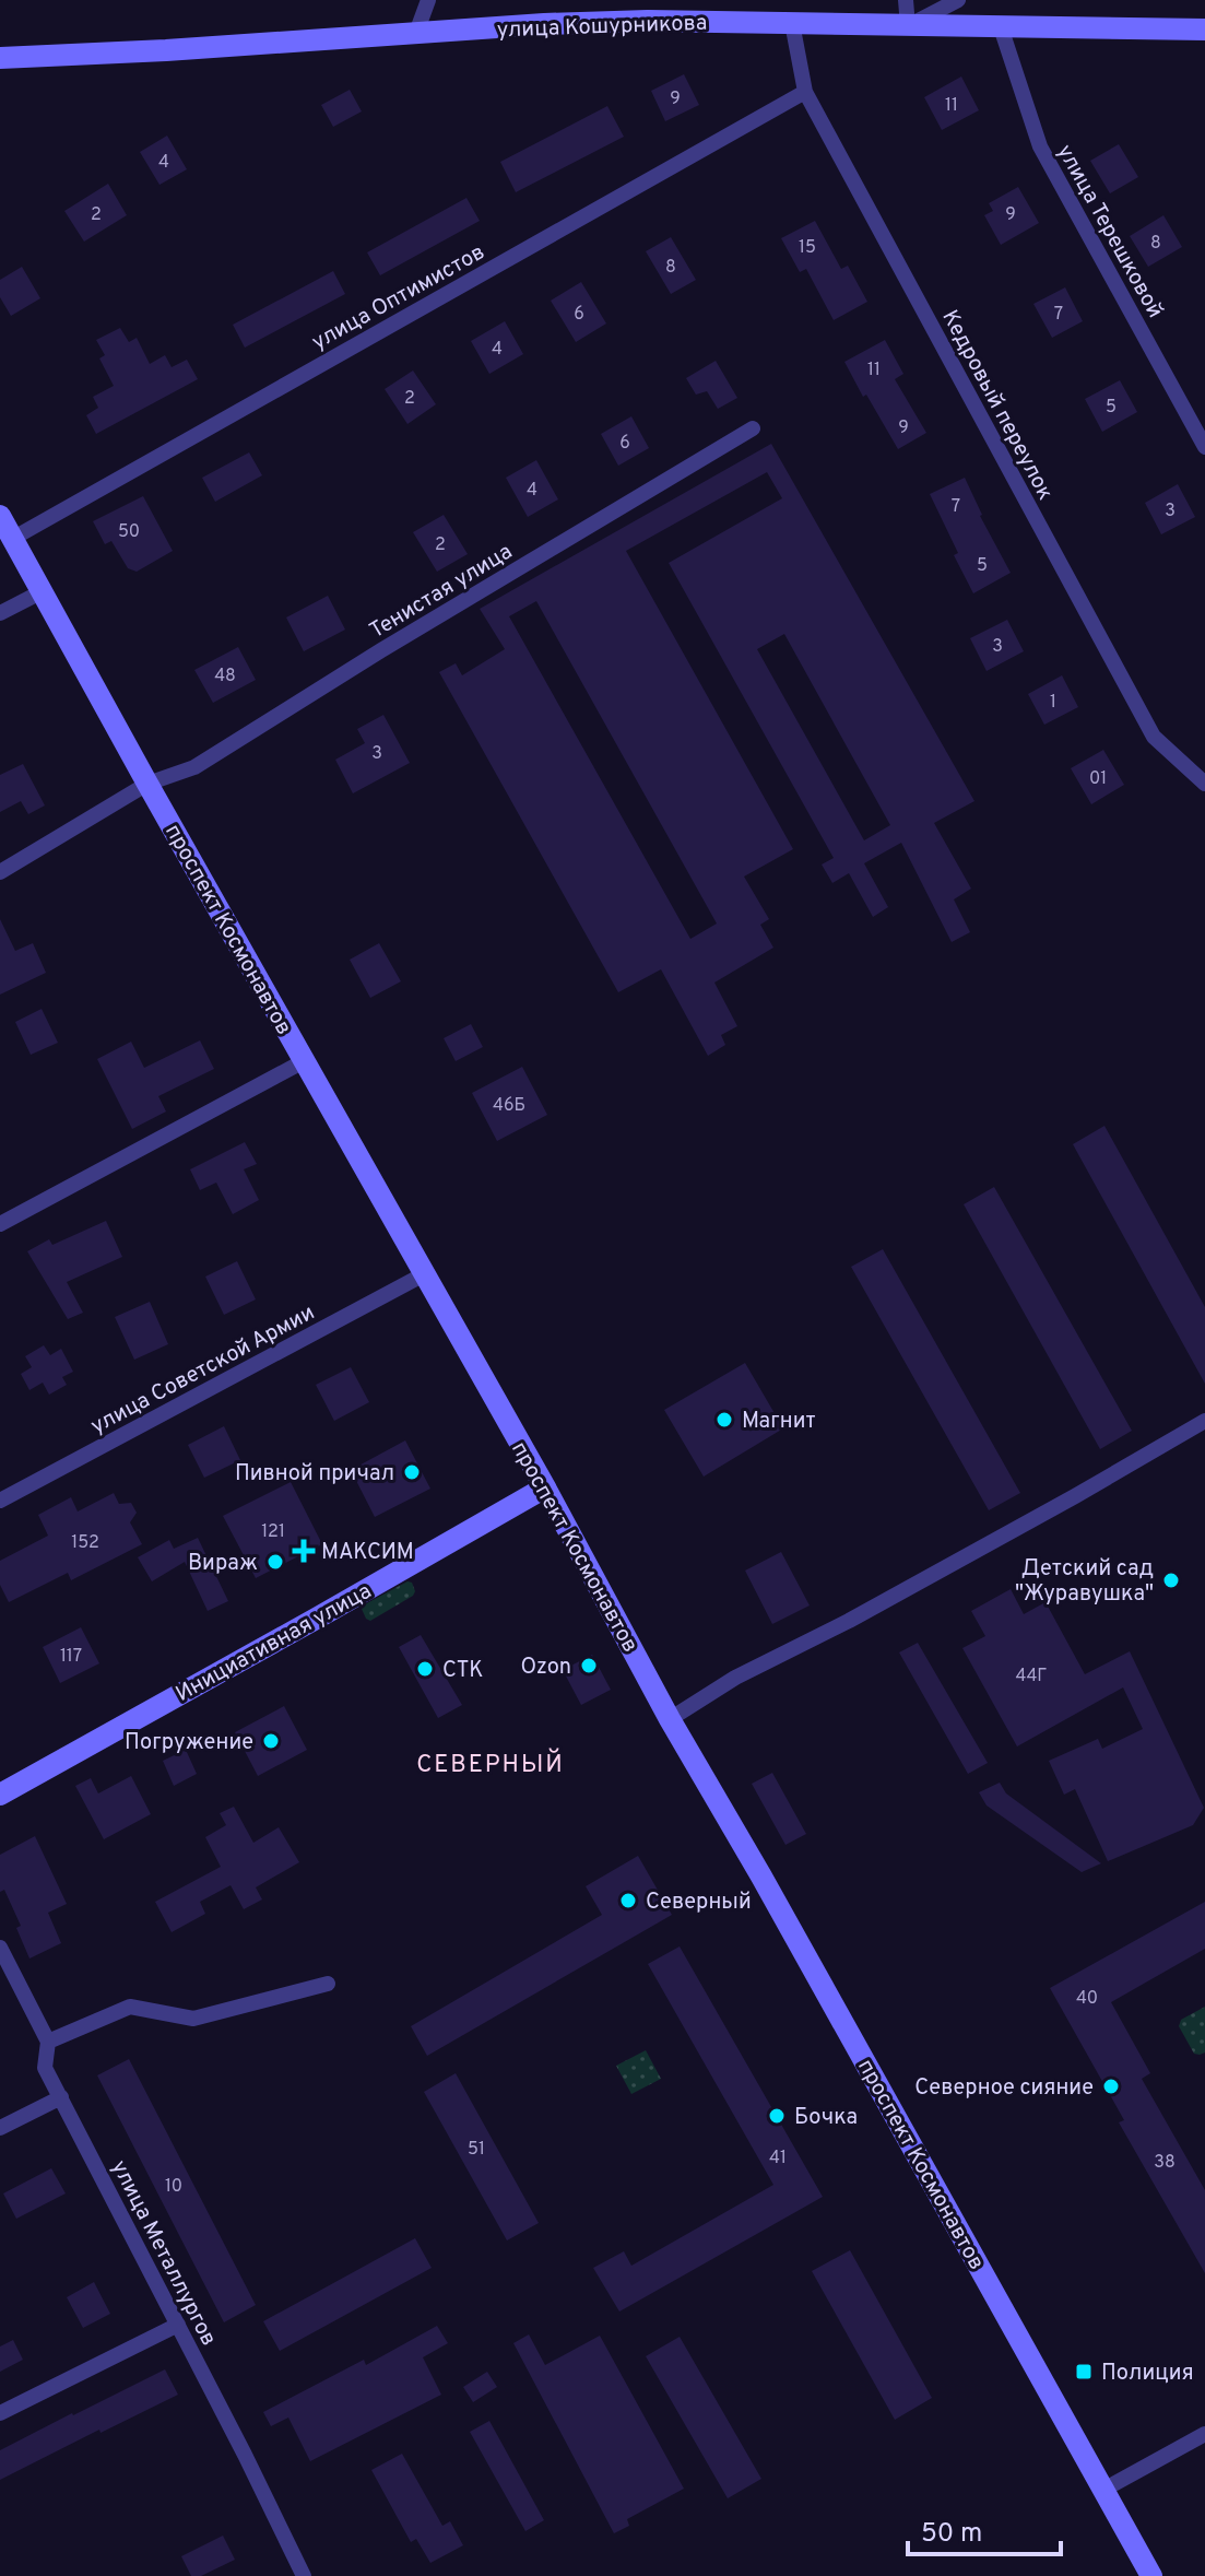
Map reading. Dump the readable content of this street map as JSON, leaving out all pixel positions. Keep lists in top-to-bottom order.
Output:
{
  "streets": {
    "main road": ["улица Кошурникова", "проспект Космонавтов", "Инициативная улица"],
    "street": [
      "улица Терешковой",
      "улица Оптимистов",
      "Кедровый переулок",
      "Тенистая улица",
      "улица Советской Армии",
      "улица Металлургов"
    ]
  },
  "crossings": [
    ["улица Кошурникова", "улица Терешковой"],
    ["улица Кошурникова", "Кедровый переулок"],
    ["улица Оптимистов", "Кедровый переулок"],
    ["улица Оптимистов", "проспект Космонавтов"],
    ["Тенистая улица", "проспект Космонавтов"],
    ["проспект Космонавтов", "улица Советской Армии"],
    ["проспект Космонавтов", "Инициативная улица"]
  ],
  "districts": ["СЕВЕРНЫЙ"],
  "places": {
    "other": [
      "Магнит",
      "Пивной причал",
      "Вираж",
      "Детский сад \"Журавушка\"",
      "Ozon",
      "СТК",
      "Погружение",
      "Северный",
      "Северное сияние",
      "Бочка"
    ],
    "health": ["МАКСИМ"],
    "transit": ["Полиция"]
  },
  "house_numbers": [
    "9",
    "11",
    "4",
    "2",
    "9",
    "8",
    "15",
    "8",
    "6",
    "7",
    "4",
    "11",
    "2",
    "5",
    "9",
    "6",
    "4",
    "7",
    "3",
    "50",
    "2",
    "5",
    "3",
    "48",
    "1",
    "3",
    "01",
    "46Б",
    "121",
    "152",
    "117",
    "44Г",
    "40",
    "51",
    "41",
    "38",
    "10"
  ],
  "scale_bar": "50 m"
}
